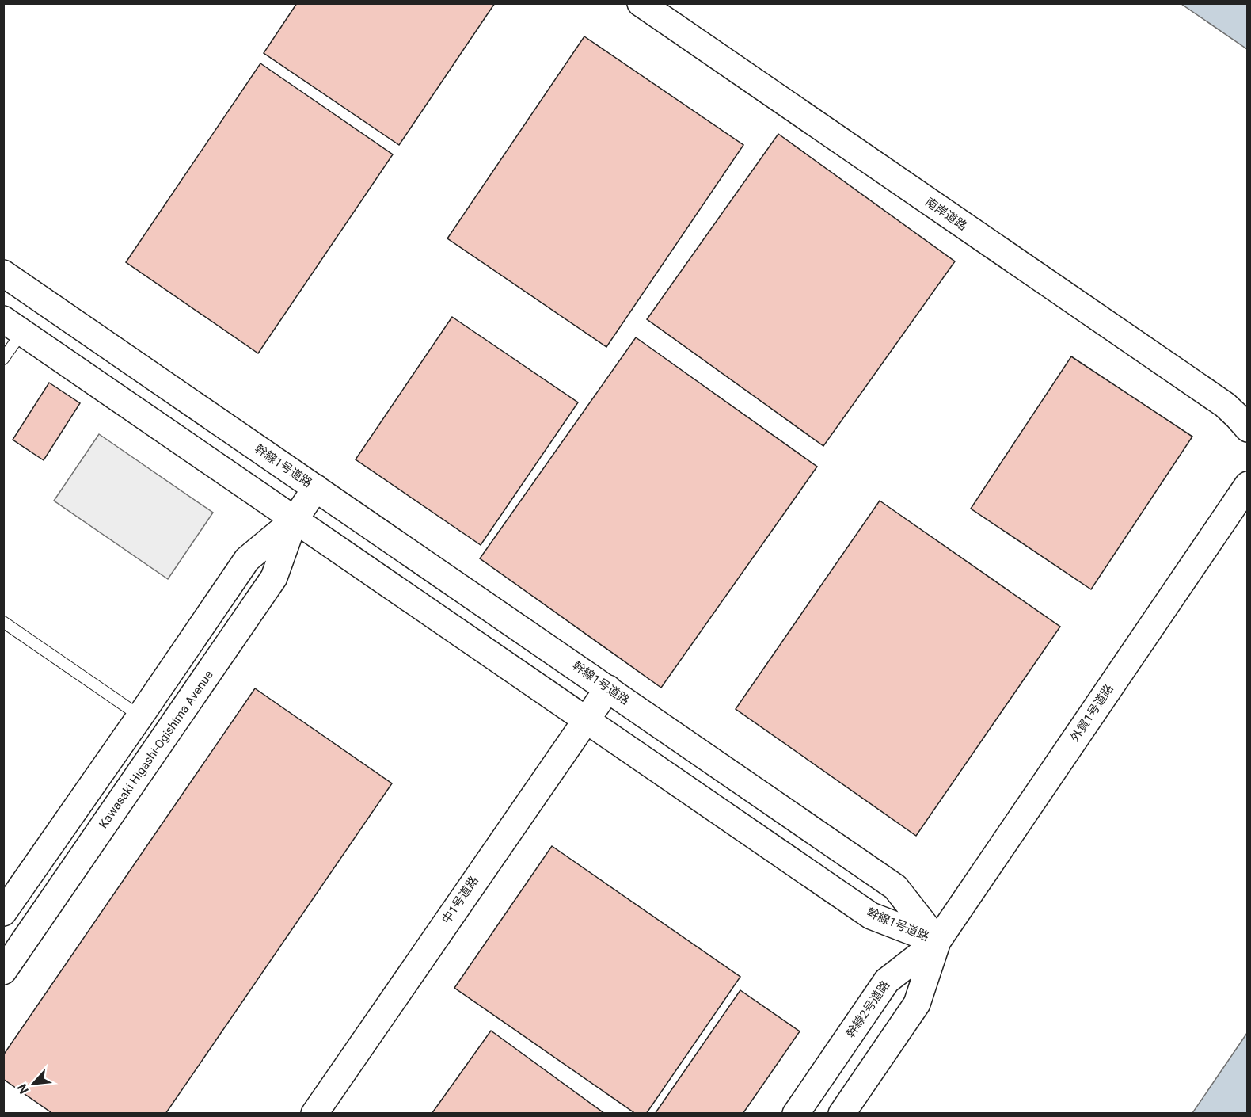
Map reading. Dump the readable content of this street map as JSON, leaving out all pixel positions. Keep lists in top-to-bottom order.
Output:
{
  "streets": {
    "street": [
      "南岸道路",
      "幹線1号道路",
      "外貿1号道路",
      "Kawasaki Higashi-Ogishima Avenue",
      "中1号道路",
      "幹線2号道路"
    ]
  },
  "crossings": [
    ["幹線1号道路", "外貿1号道路"],
    ["幹線1号道路", "Kawasaki Higashi-Ogishima Avenue"],
    ["幹線1号道路", "中1号道路"],
    ["幹線1号道路", "幹線2号道路"],
    ["外貿1号道路", "幹線2号道路"]
  ],
  "north": "bottom left"
}
